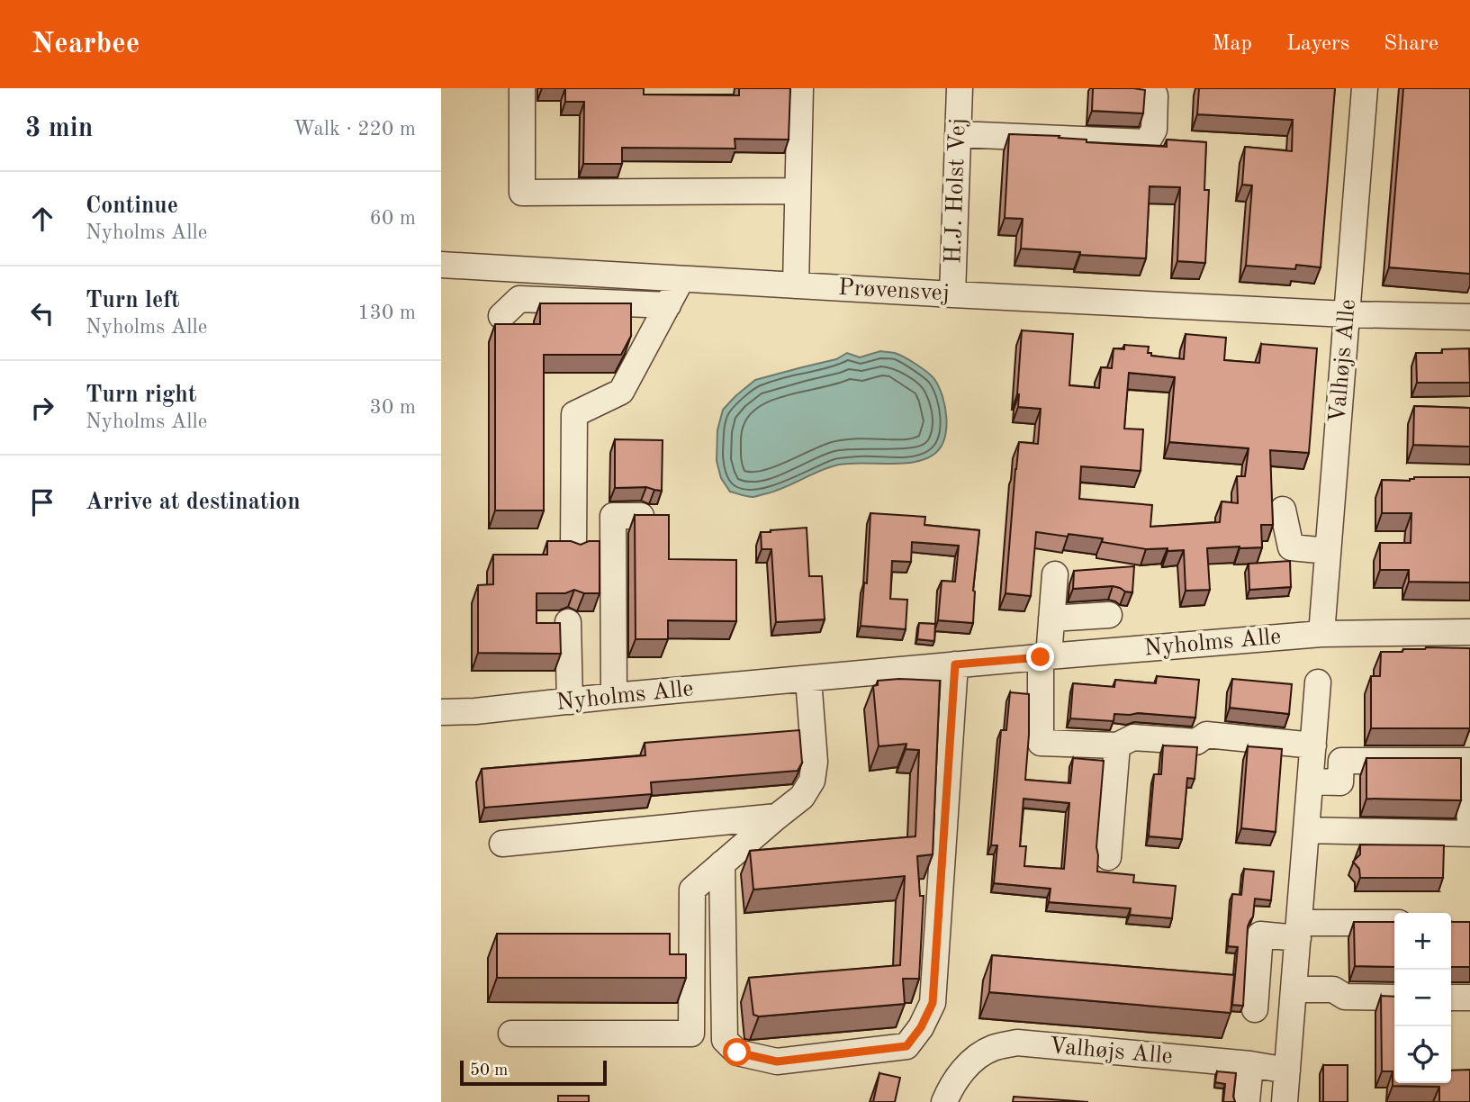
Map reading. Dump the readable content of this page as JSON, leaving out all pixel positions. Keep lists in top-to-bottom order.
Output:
{
  "streets": {
    "street": [
      "H.J. Holst Vej",
      "Prøvensvej",
      "Valhøjs Alle",
      "Nyholms Alle"
    ]
  },
  "crossings": [
    ["H.J. Holst Vej", "Prøvensvej"],
    ["Prøvensvej", "Valhøjs Alle"],
    ["Valhøjs Alle", "Nyholms Alle"]
  ],
  "scale_bar": "50 m",
  "page": {
    "header": "Nearbee",
    "nav": ["Map", "Layers", "Share"],
    "heading": ["3 min", "Walk · 220 m"],
    "list": [
      ["Continue", "Nyholms Alle", "60 m"],
      ["Turn left", "Nyholms Alle", "130 m"],
      ["Turn right", "Nyholms Alle", "30 m"],
      "Arrive at destination"
    ],
    "map_buttons": ["+", "−"],
    "scale": "50 m"
  }
}
